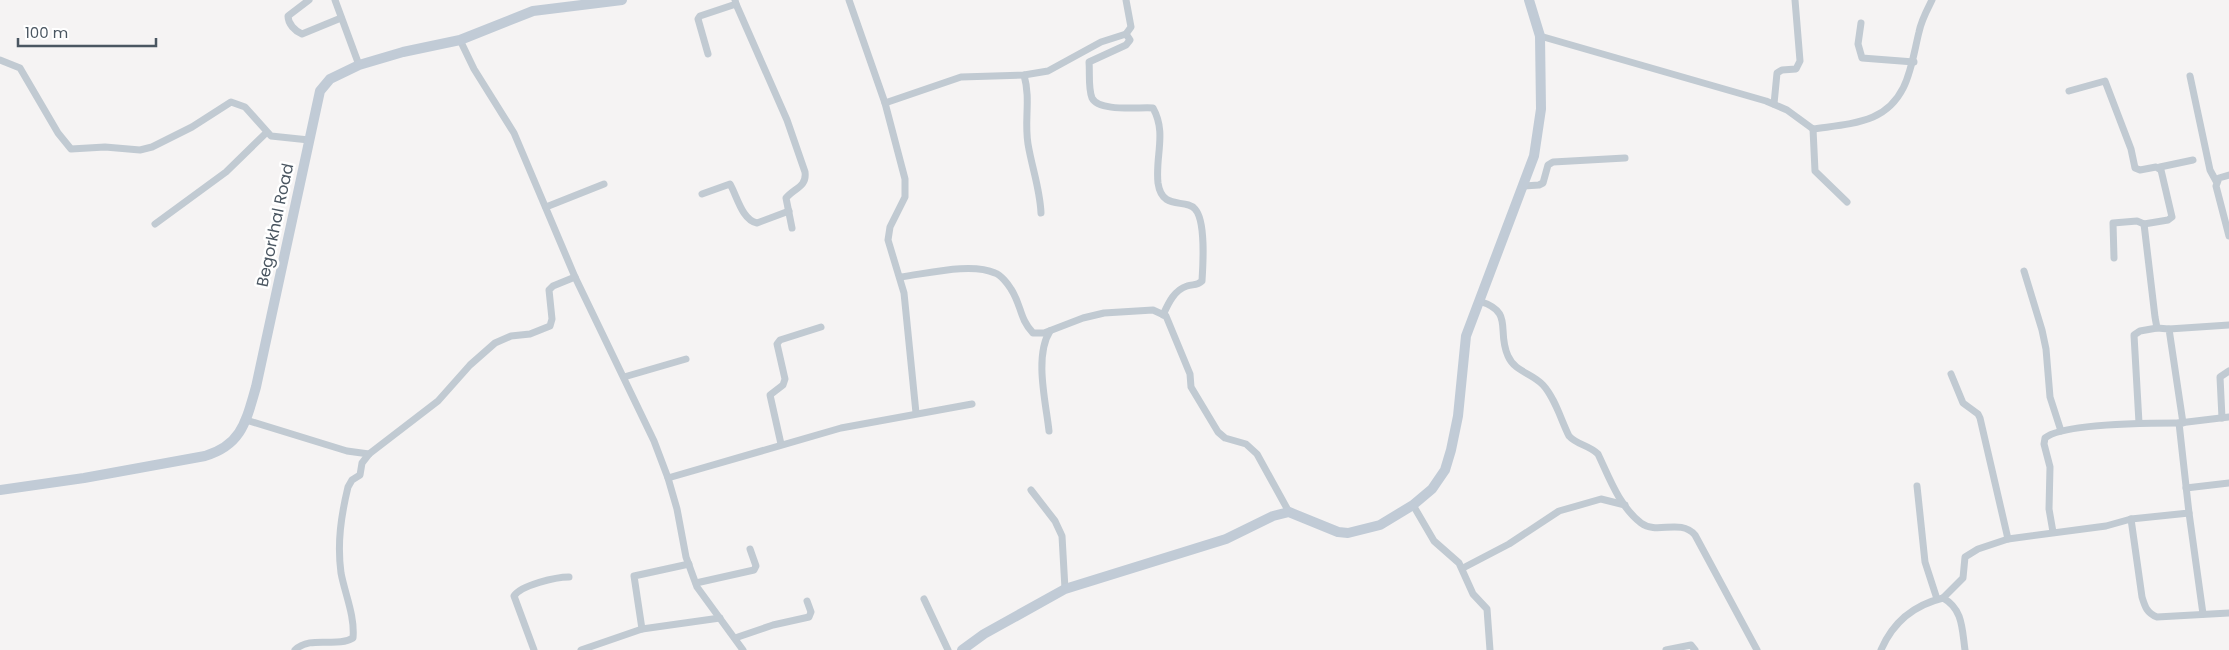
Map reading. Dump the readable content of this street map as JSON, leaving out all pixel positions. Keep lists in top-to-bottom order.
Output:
{
  "streets": {
    "street": ["Begorkhal Road"]
  },
  "scale_bar": "100 m"
}
